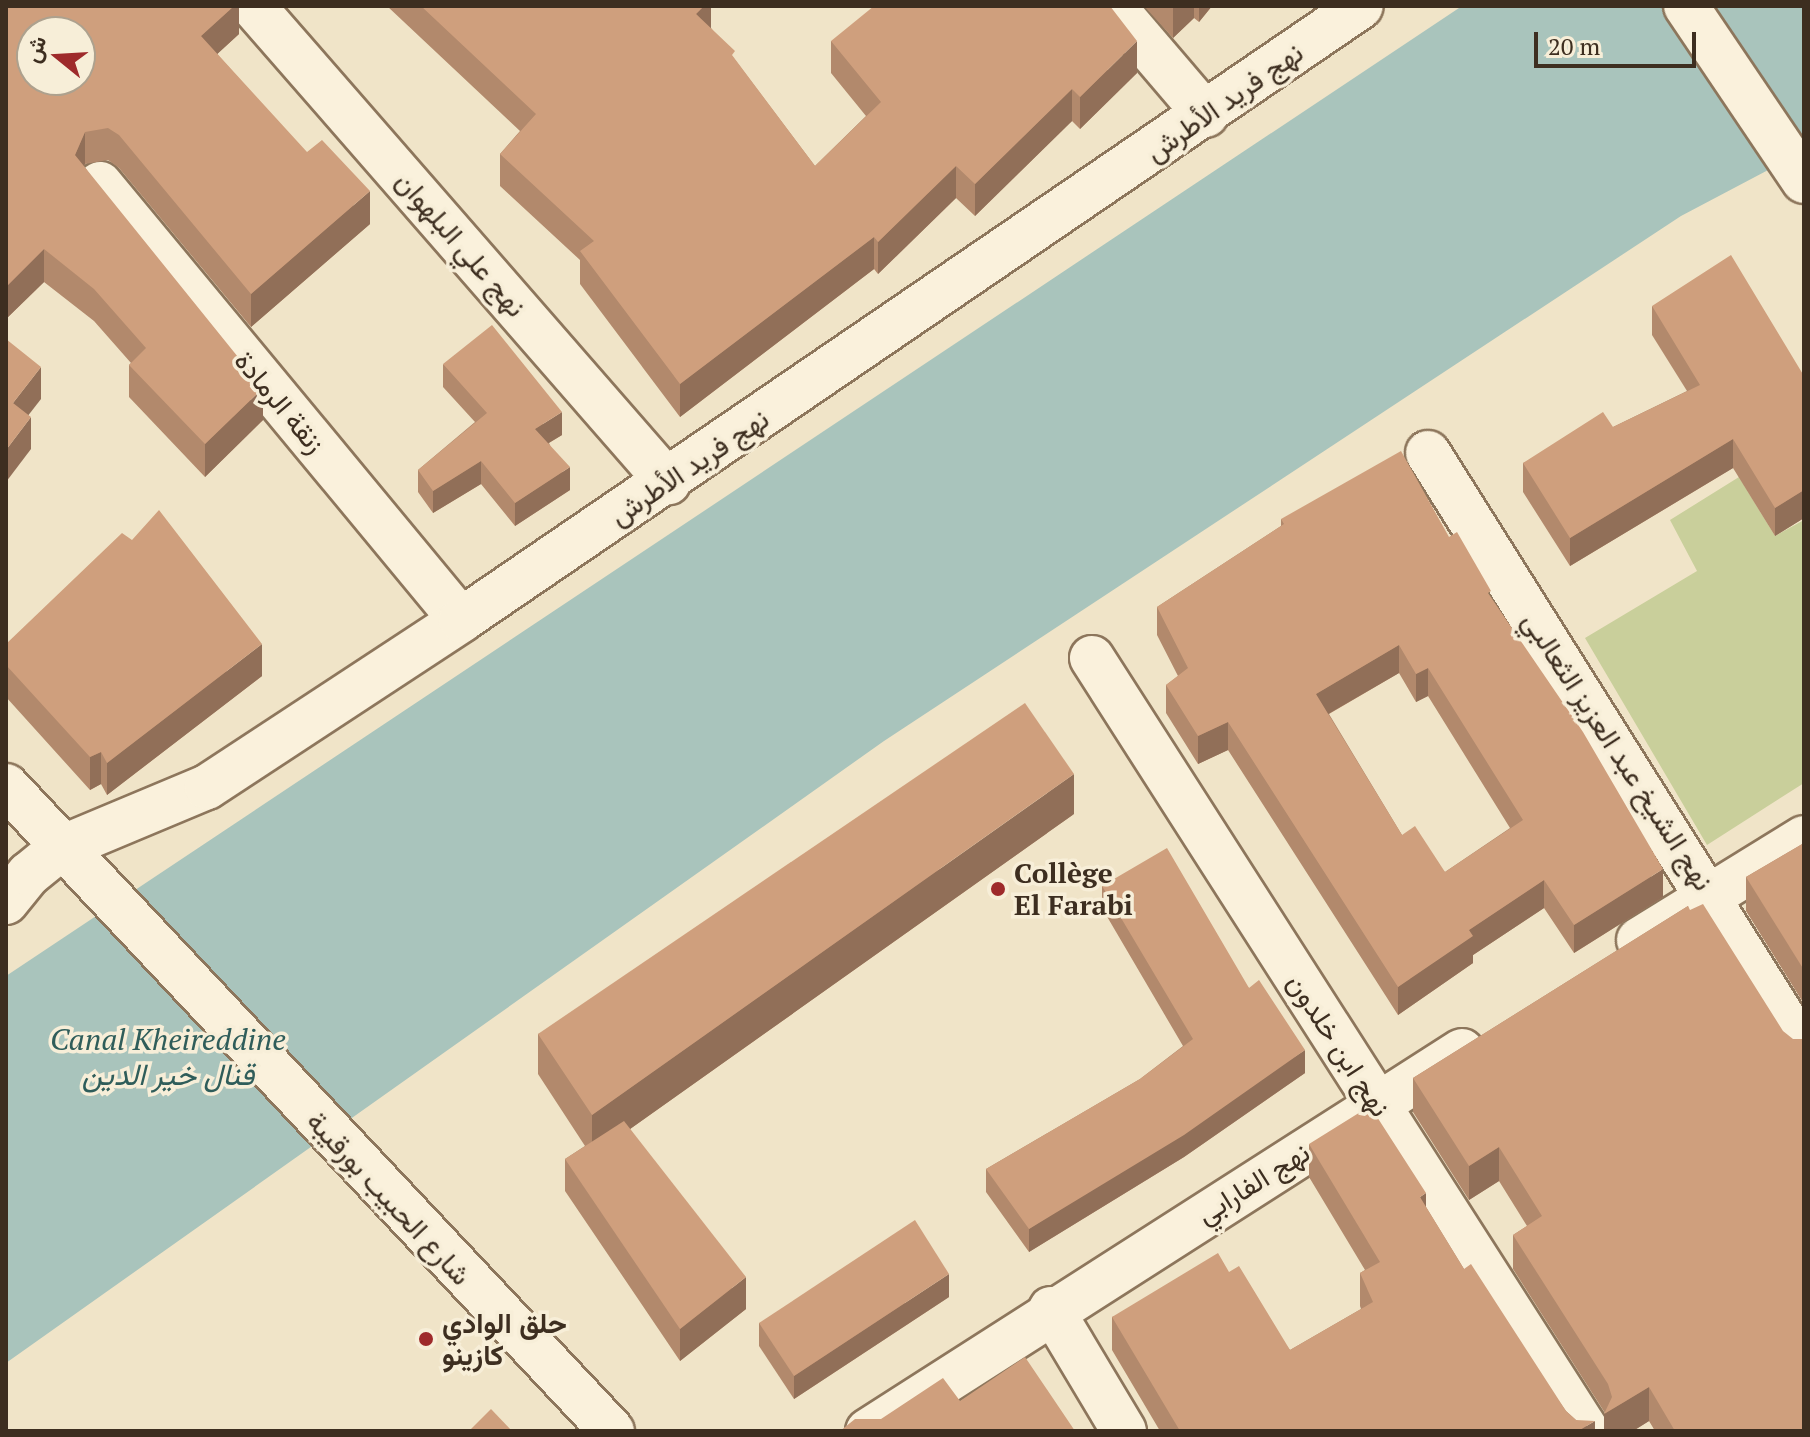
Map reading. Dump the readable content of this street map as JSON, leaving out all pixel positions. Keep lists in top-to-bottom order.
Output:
{
  "streets": {
    "street": [
      "نهج فريد الأطرش",
      "نهج علي البلهوان",
      "زنقة الرمادة",
      "نهج الشيخ عبد العزيز الثعالبي",
      "نهج ابن خلدون",
      "نهج الفارابي",
      "شارع الحبيب بورقيبة"
    ]
  },
  "crossings": [
    ["نهج فريد الأطرش", "نهج علي البلهوان"],
    ["نهج فريد الأطرش", "زنقة الرمادة"],
    ["نهج فريد الأطرش", "شارع الحبيب بورقيبة"],
    ["نهج ابن خلدون", "نهج الفارابي"]
  ],
  "water": ["Canal Kheireddine قنال خير الدين"],
  "places": ["Collège El Farabi", "حلق الوادي كازينو"],
  "scale_bar": "20 m",
  "north": "left"
}
